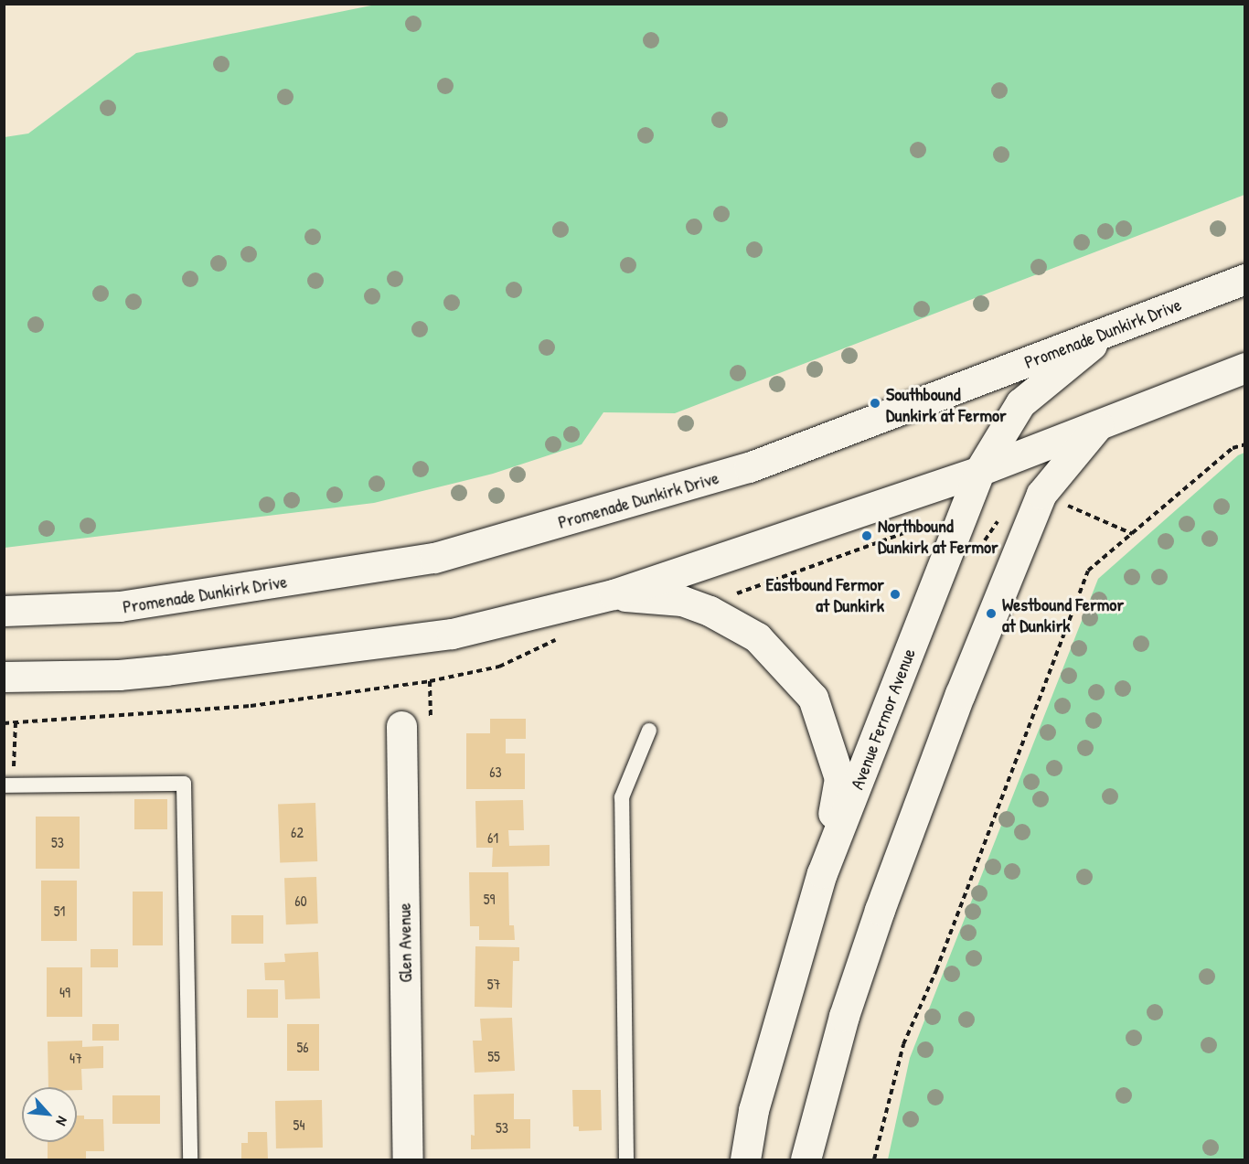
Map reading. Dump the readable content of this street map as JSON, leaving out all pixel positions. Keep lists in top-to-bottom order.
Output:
{
  "streets": {
    "main road": ["Promenade Dunkirk Drive", "Avenue Fermor Avenue", "Glen Avenue"]
  },
  "crossings": [
    ["Promenade Dunkirk Drive", "Avenue Fermor Avenue"]
  ],
  "places": [
    "Southbound Dunkirk at Fermor",
    "Northbound Dunkirk at Fermor",
    "Eastbound Fermor at Dunkirk",
    "Westbound Fermor at Dunkirk"
  ],
  "house_numbers": [
    "63",
    "62",
    "61",
    "53",
    "59",
    "60",
    "51",
    "57",
    "49",
    "56",
    "55",
    "47",
    "54",
    "53"
  ],
  "north": "bottom right"
}
